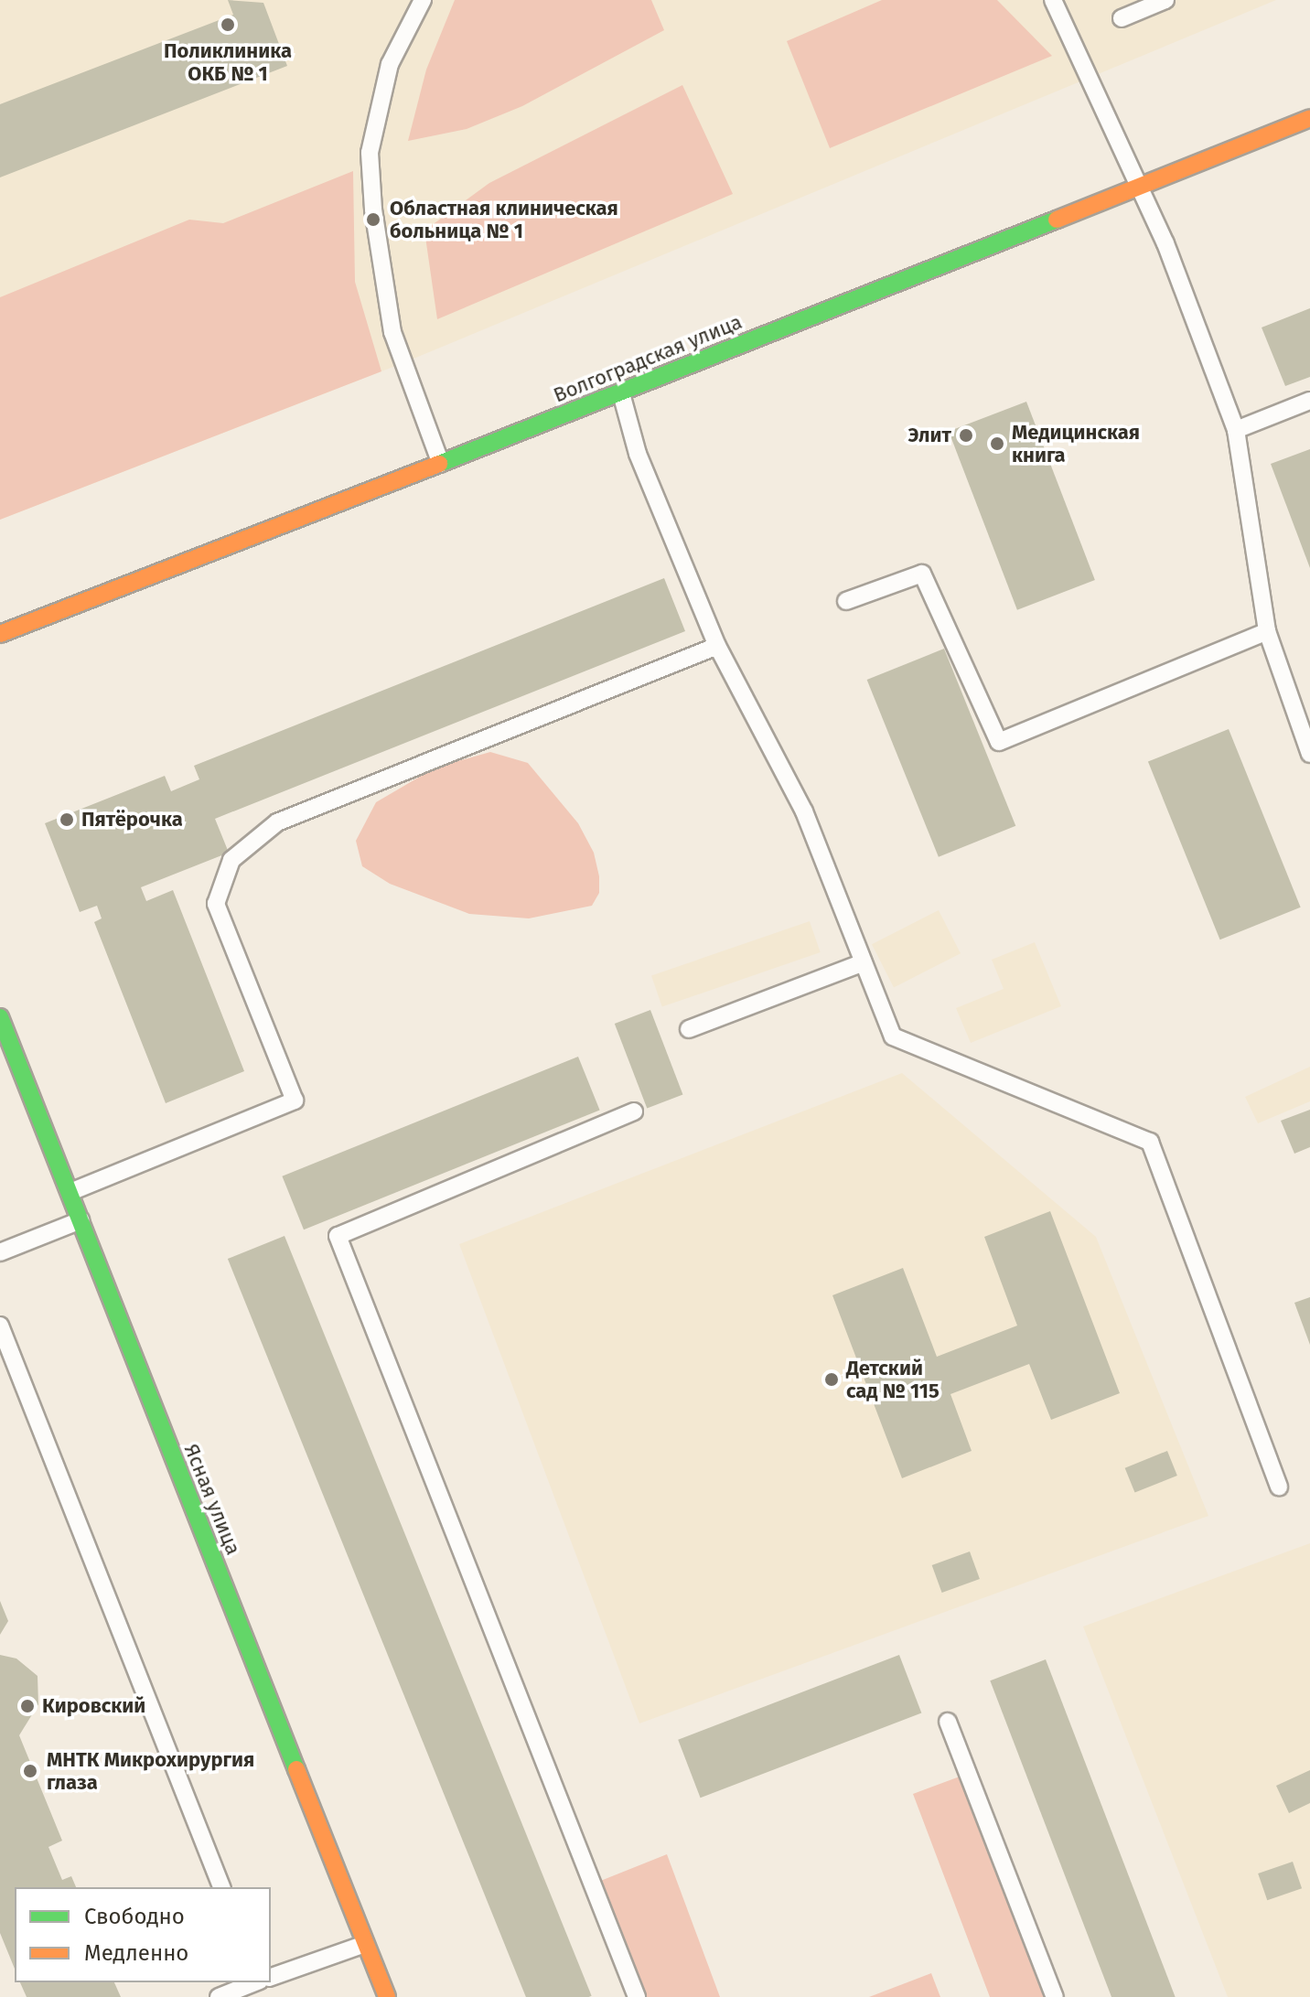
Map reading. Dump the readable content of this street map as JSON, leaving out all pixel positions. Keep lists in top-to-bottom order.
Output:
{
  "streets": {
    "street": ["Волгоградская улица", "Ясная улица"]
  },
  "places": [
    "Поликлиника ОКБ № 1",
    "Областная клиническая больница № 1",
    "Элит",
    "Медицинская книга",
    "Пятёрочка",
    "Детский сад № 115",
    "Кировский",
    "МНТК Микрохирургия глаза"
  ],
  "legend": ["Свободно", "Медленно"]
}
